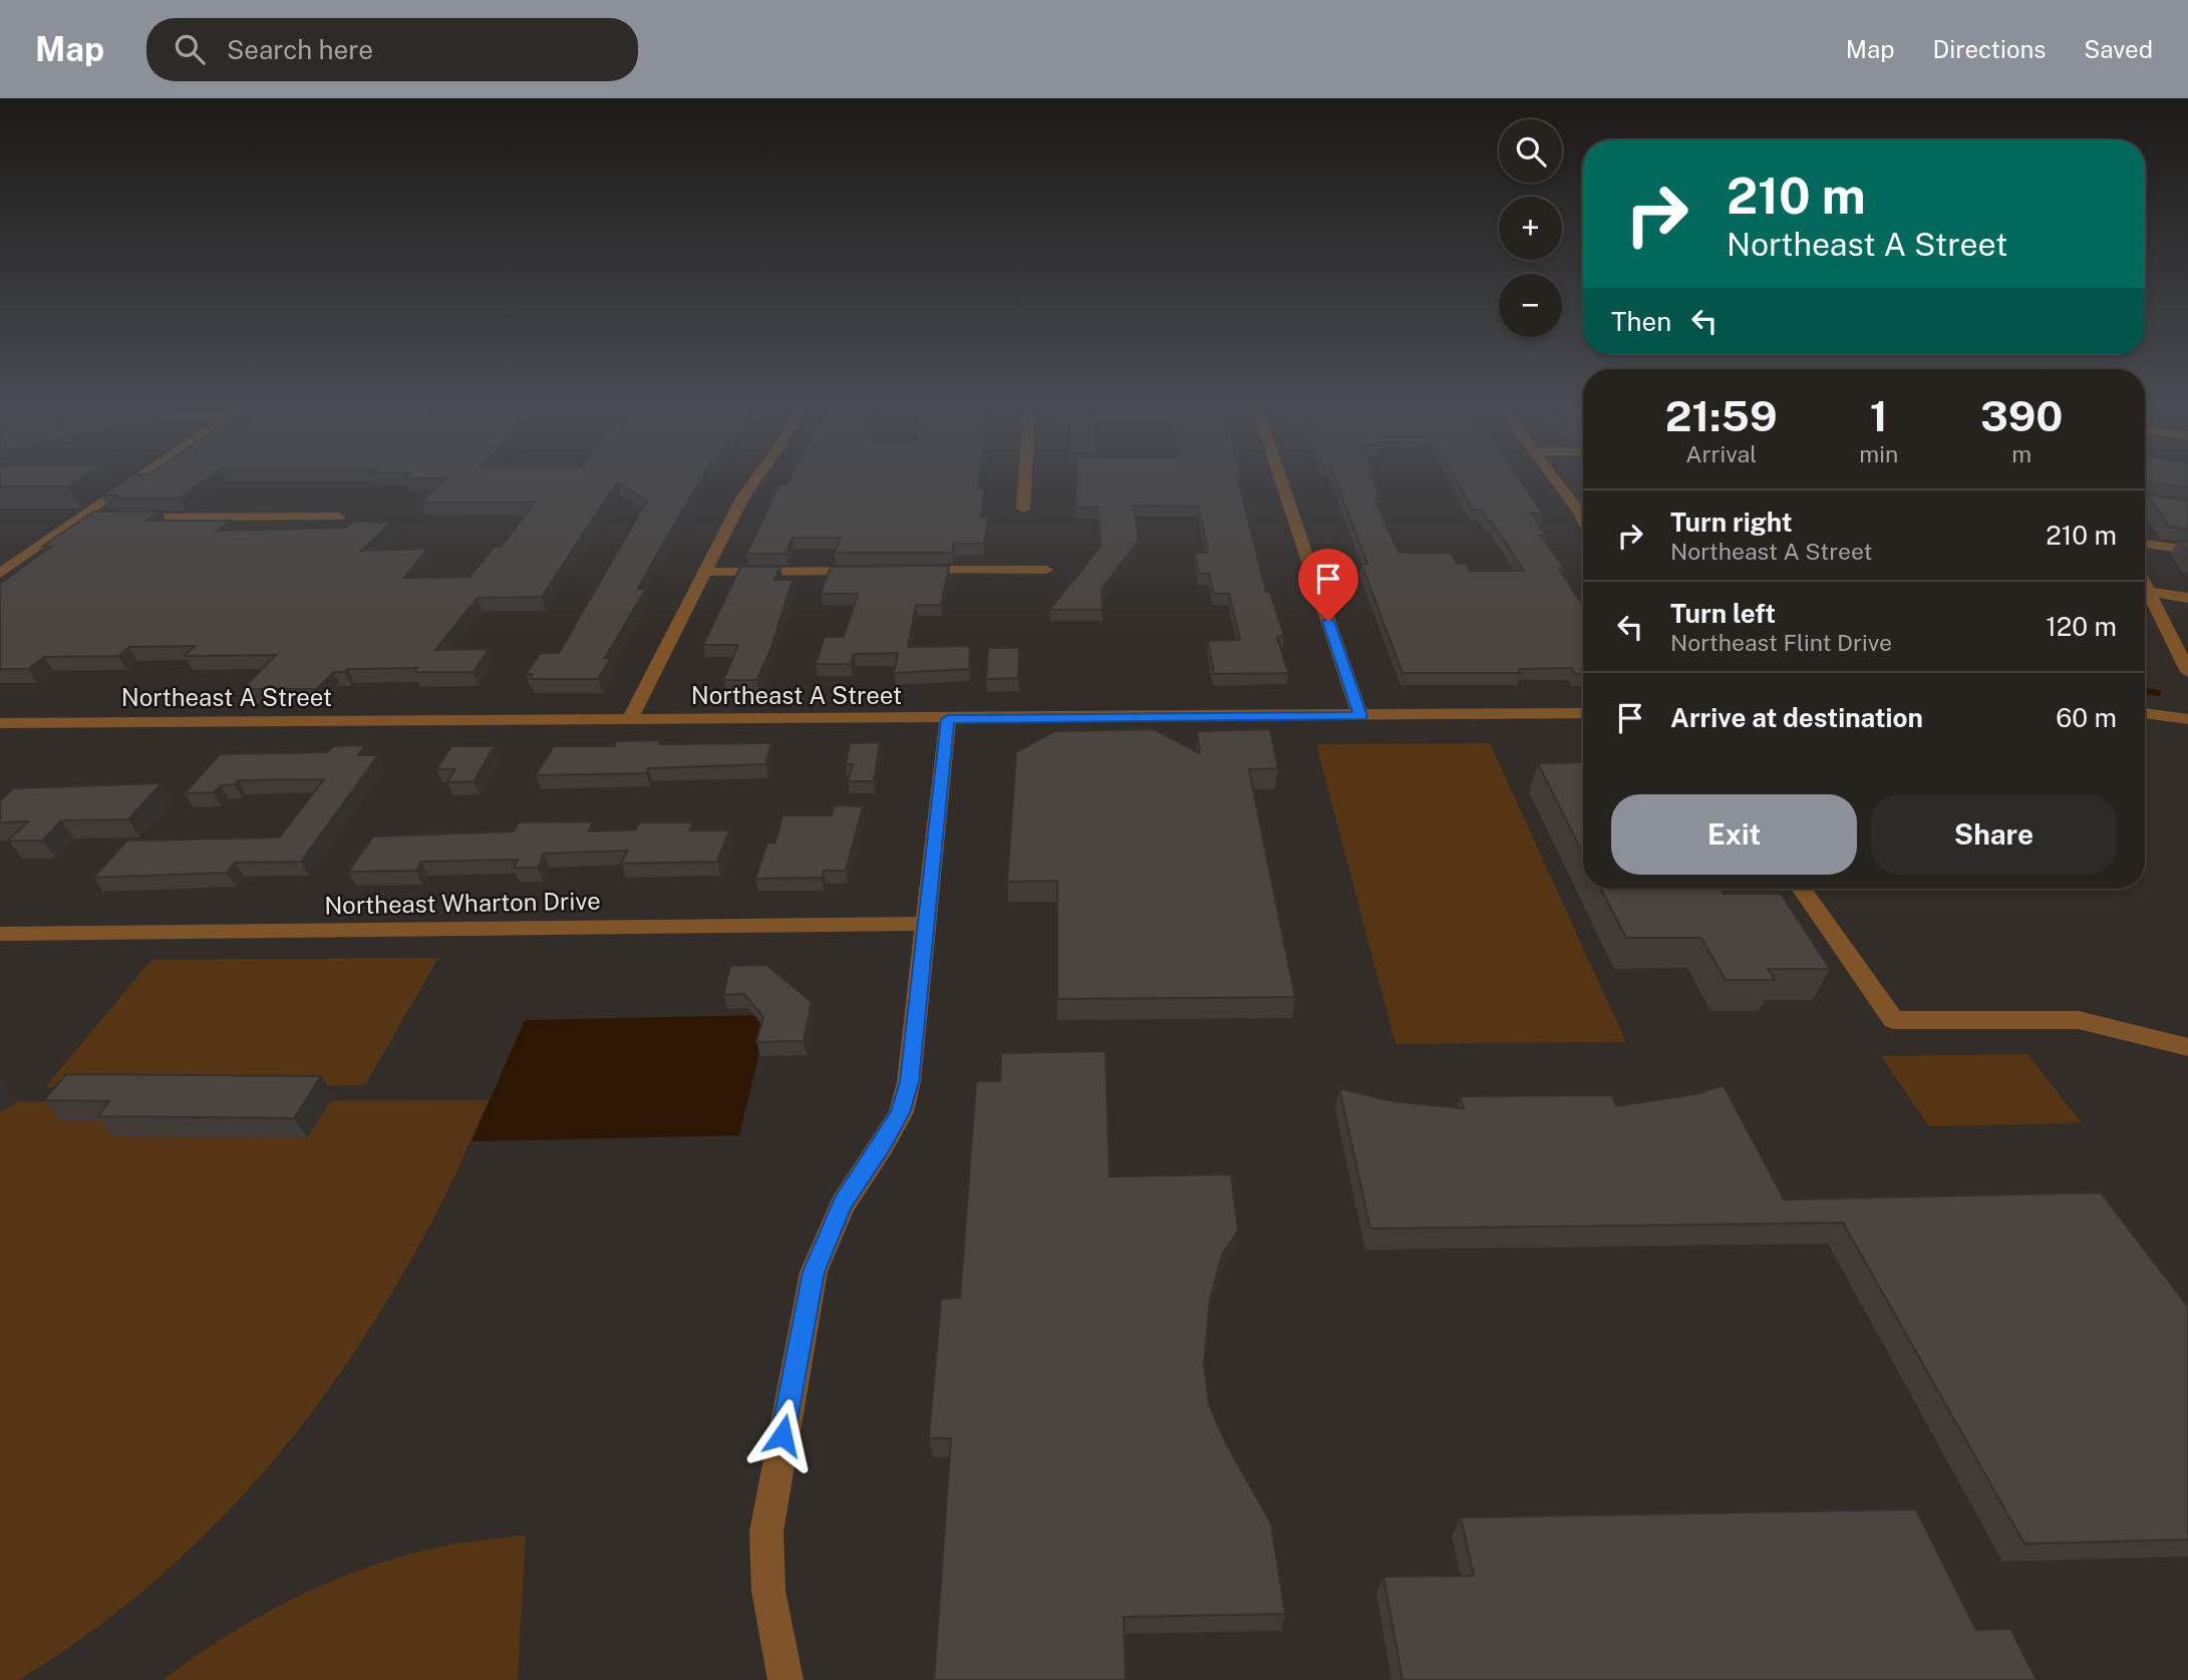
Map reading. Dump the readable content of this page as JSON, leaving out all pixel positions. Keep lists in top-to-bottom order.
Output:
{
  "streets": {
    "street": ["Northeast A Street", "Northeast Wharton Drive"]
  },
  "page": {
    "header": "Map",
    "search": "Search here",
    "nav": ["Map", "Directions", "Saved"],
    "map_buttons": ["+", "−"],
    "turn": ["210 m", "Northeast A Street"],
    "then": "Then",
    "eta": [
      "21:59",
      "Arrival",
      "1",
      "min",
      "390",
      "m"
    ],
    "list": [
      {
        "name": "Turn right",
        "note": "Northeast A Street",
        "value": "210 m"
      },
      {
        "name": "Turn left",
        "note": "Northeast Flint Drive",
        "value": "120 m"
      },
      {
        "name": "Arrive at destination",
        "value": "60 m"
      }
    ],
    "buttons": ["Exit", "Share"]
  }
}
